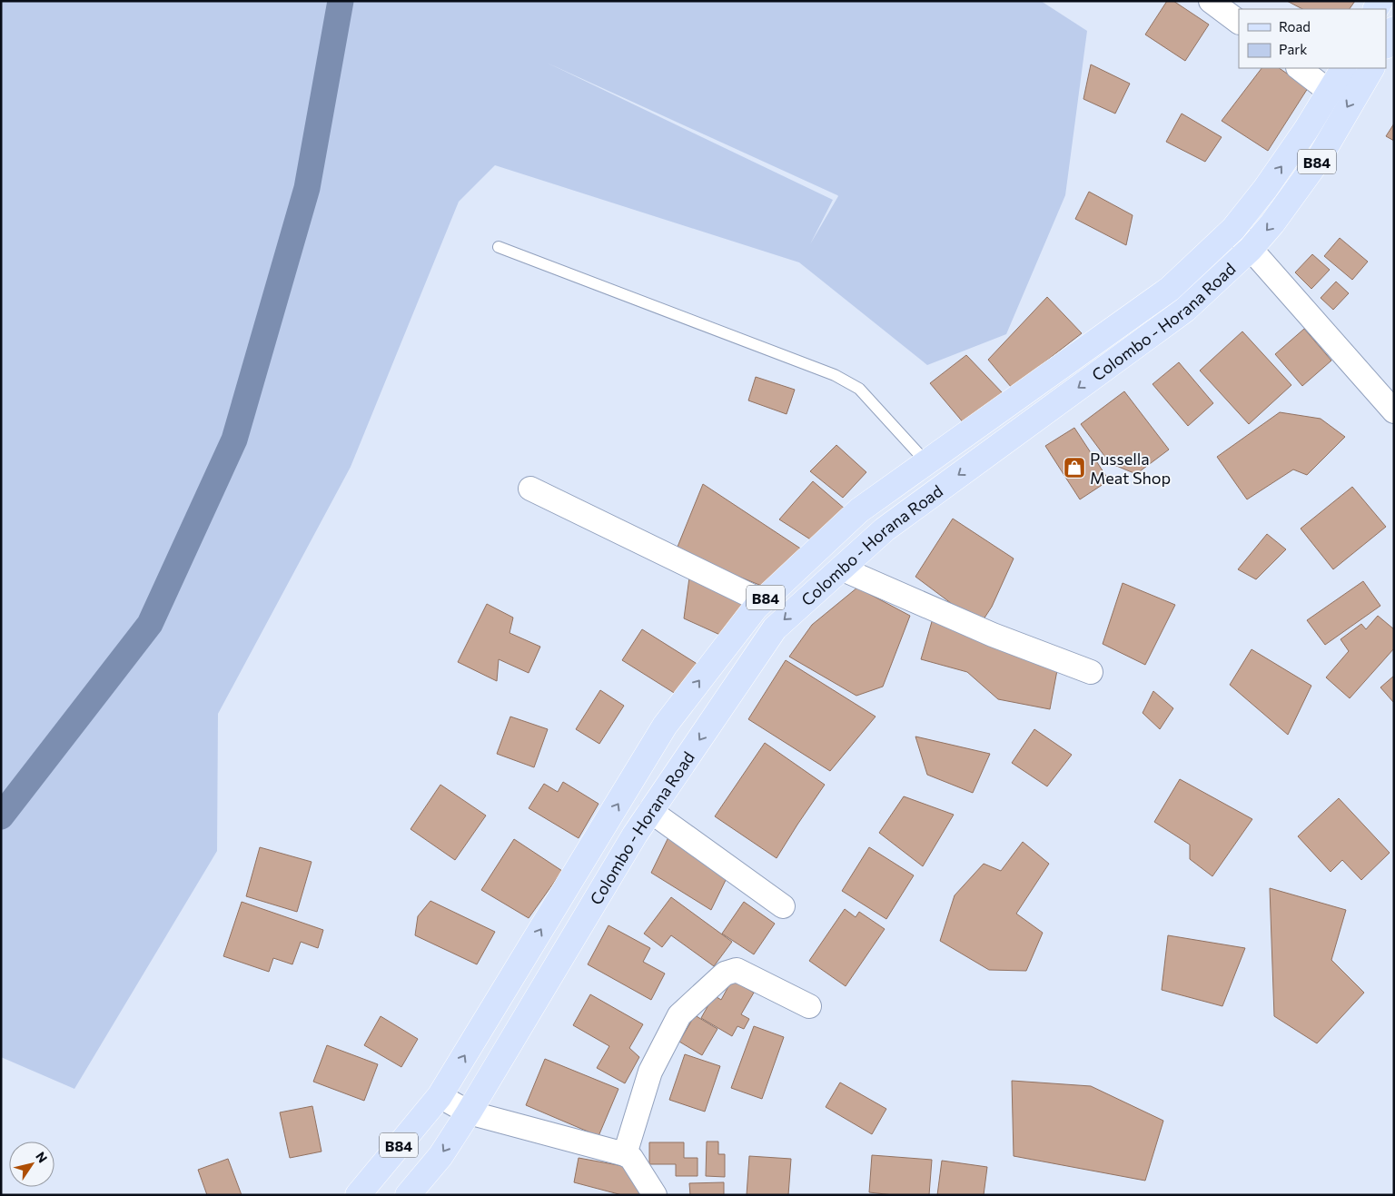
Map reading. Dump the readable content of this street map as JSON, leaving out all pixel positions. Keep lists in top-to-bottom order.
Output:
{
  "streets": {
    "main road": ["B84", "Colombo - Horana Road"]
  },
  "crossings": [
    ["B84", "Colombo - Horana Road"]
  ],
  "places": {
    "shop": ["Pussella Meat Shop"]
  },
  "legend": ["Road", "Park"],
  "north": "top right"
}
